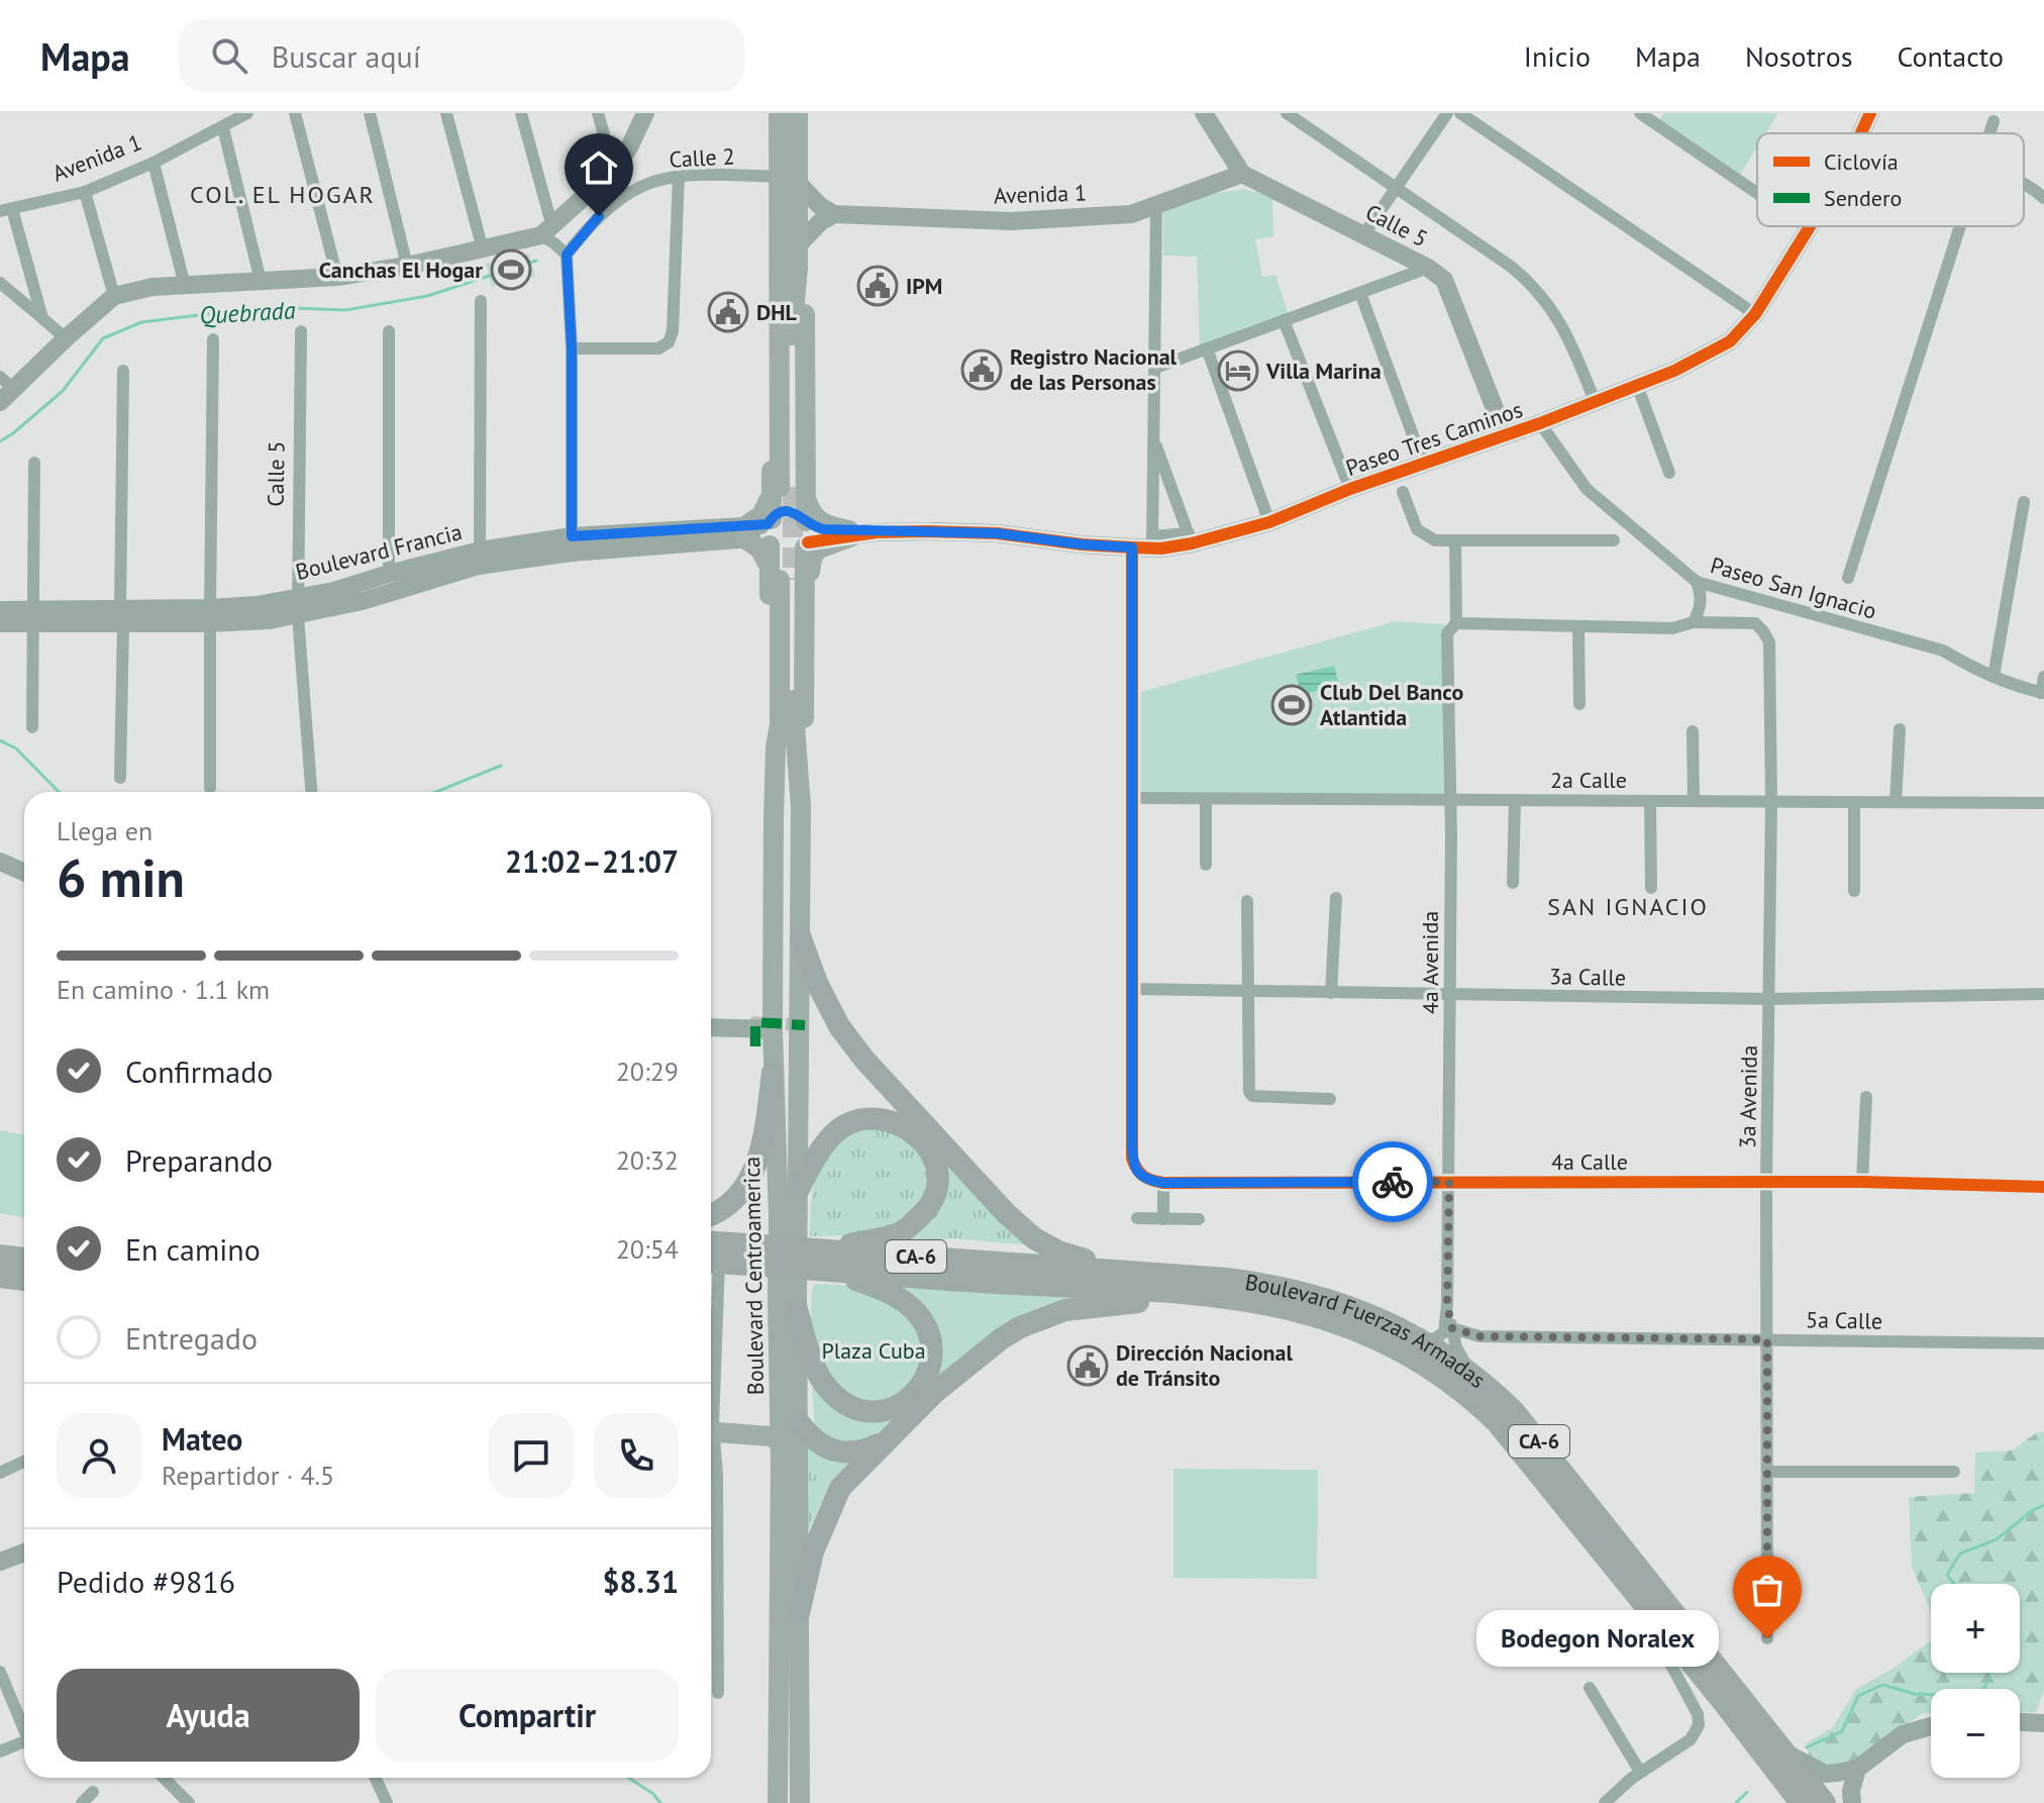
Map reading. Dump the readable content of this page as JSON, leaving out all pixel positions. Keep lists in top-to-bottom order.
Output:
{
  "streets": {
    "highway": ["CA-6", "Boulevard Fuerzas Armadas"],
    "main road": ["Boulevard Centroamerica"],
    "street": [
      "Avenida 1",
      "Calle 2",
      "Calle 5",
      "Paseo Tres Caminos",
      "Boulevard Francia",
      "Paseo San Ignacio",
      "2a Calle",
      "4a Avenida",
      "3a Calle",
      "3a Avenida",
      "4a Calle",
      "5a Calle"
    ]
  },
  "crossings": [
    ["Avenida 1", "Calle 5"],
    ["Calle 2", "Boulevard Centroamerica"],
    ["Calle 5", "Paseo Tres Caminos"],
    ["Calle 5", "Boulevard Francia"],
    ["Paseo Tres Caminos", "Paseo San Ignacio"],
    ["Paseo Tres Caminos", "Boulevard Centroamerica"],
    ["Boulevard Francia", "Boulevard Centroamerica"],
    ["2a Calle", "4a Avenida"],
    ["2a Calle", "3a Avenida"],
    ["4a Avenida", "3a Calle"],
    ["4a Avenida", "4a Calle"],
    ["4a Avenida", "5a Calle"],
    ["4a Avenida", "Boulevard Fuerzas Armadas"],
    ["3a Calle", "3a Avenida"],
    ["3a Calle", "4a Calle"],
    ["3a Avenida", "4a Calle"],
    ["3a Avenida", "5a Calle"]
  ],
  "districts": ["COL. EL HOGAR", "SAN IGNACIO"],
  "water": ["Quebrada"],
  "parks": ["Plaza Cuba"],
  "places": {
    "sports": ["Canchas El Hogar", "Club Del Banco Atlantida"],
    "public building": [
      "IPM",
      "DHL",
      "Registro Nacional de las Personas",
      "Dirección Nacional de Tránsito"
    ],
    "hotel": ["Villa Marina"],
    "other": ["Bodegon Noralex"]
  },
  "legend": ["Ciclovía", "Sendero"],
  "page": {
    "header": "Mapa",
    "search": "Buscar aquí",
    "nav": [
      "Inicio",
      "Mapa",
      "Nosotros",
      "Contacto"
    ],
    "heading": ["6 min", "Llega en", "21:02–21:07"],
    "panel": [
      "Mateo",
      "Repartidor · 4.5",
      "Pedido #9816",
      "$8.31"
    ],
    "bar": "En camino · 1.1 km",
    "list": [
      ["Confirmado", "20:29"],
      ["Preparando", "20:32"],
      ["En camino", "20:54"],
      "Entregado"
    ],
    "map_buttons": ["+", "−"],
    "bubble": "Bodegon Noralex",
    "buttons": ["Ayuda", "Compartir"]
  }
}
